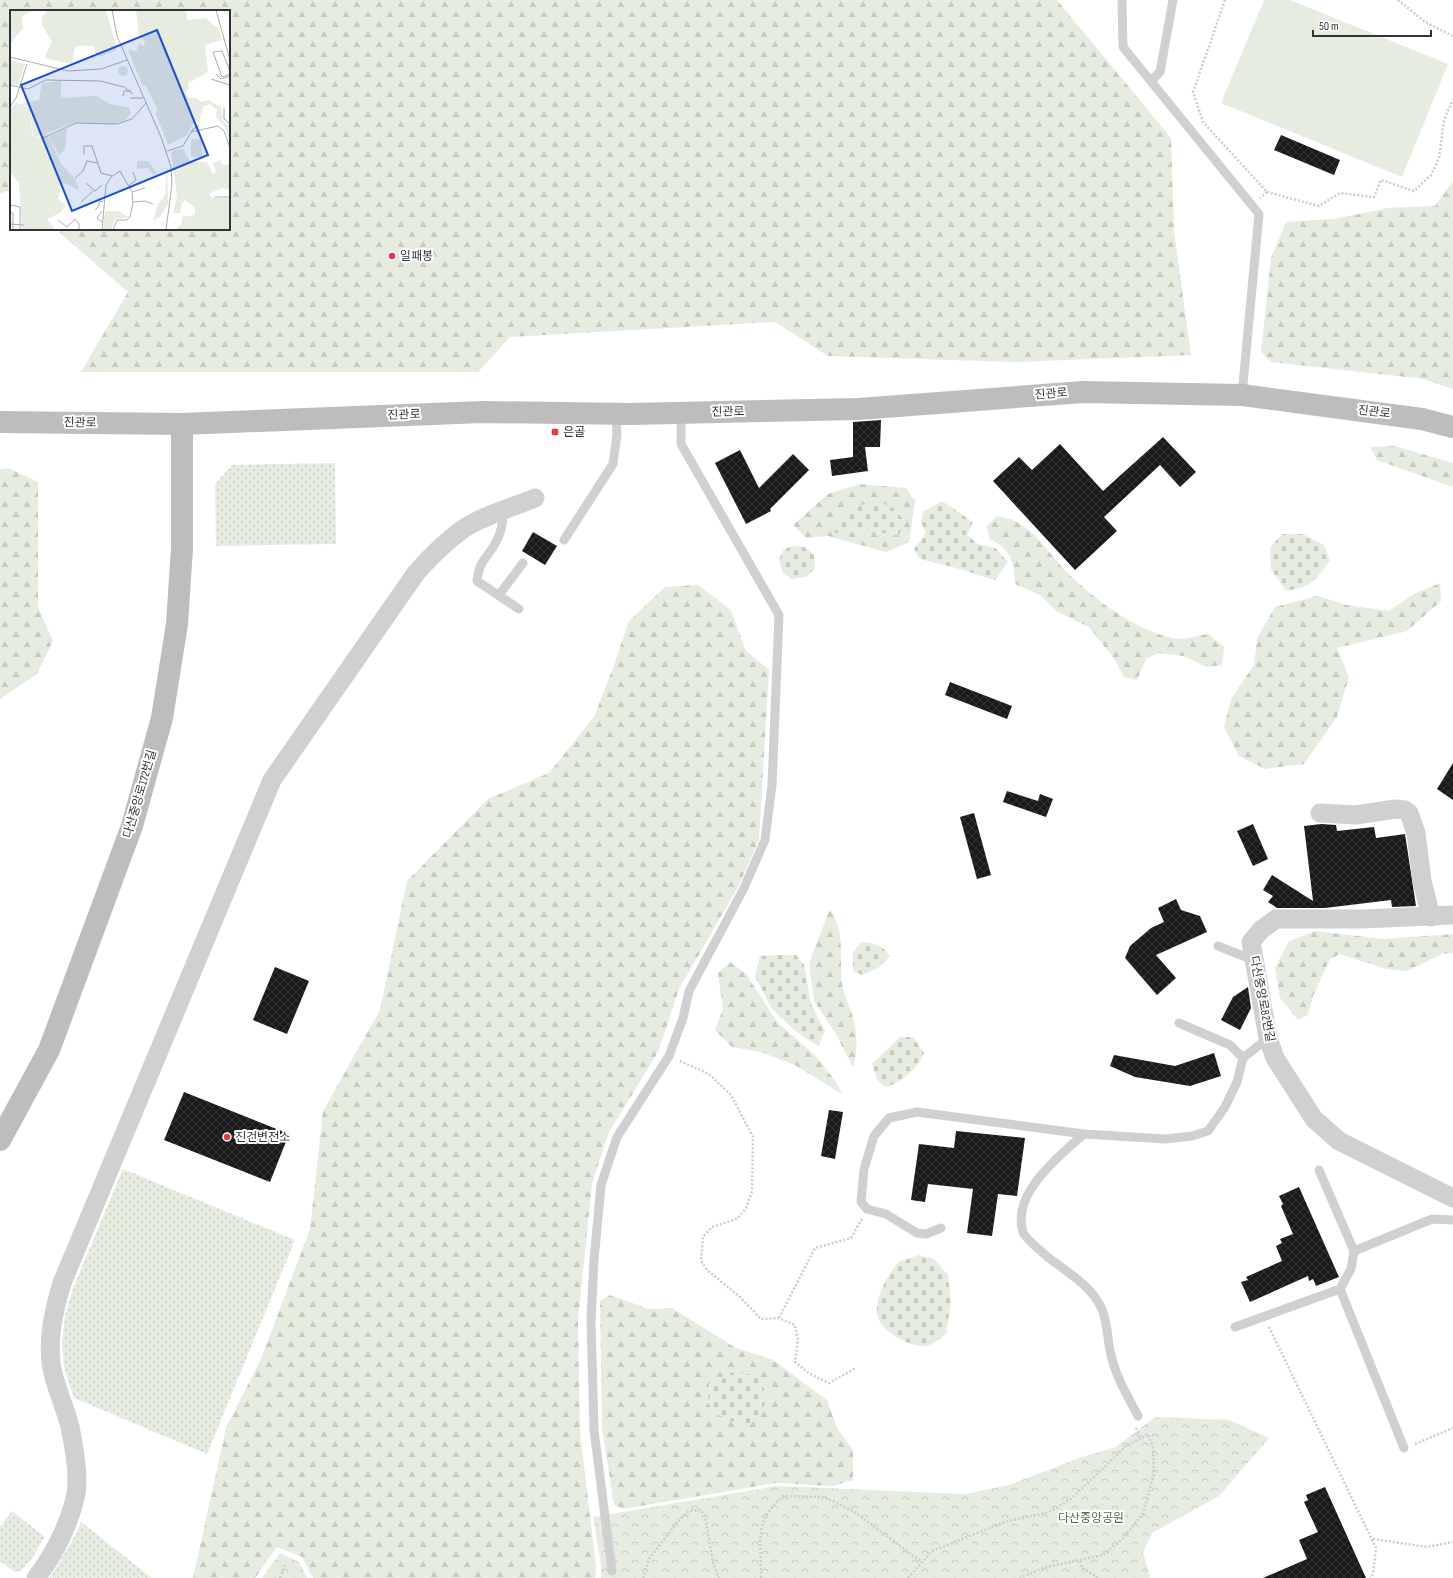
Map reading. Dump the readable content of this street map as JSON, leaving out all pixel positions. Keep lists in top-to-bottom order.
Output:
{
  "streets": {
    "main road": ["진관로", "다산중앙로172번길"],
    "street": ["다산중앙로82번길"]
  },
  "crossings": [
    ["진관로", "다산중앙로172번길"]
  ],
  "parks": ["다산중앙공원"],
  "places": {
    "other": ["일패봉", "진건변전소"],
    "transit": ["은골"]
  },
  "scale_bar": "50 m"
}
